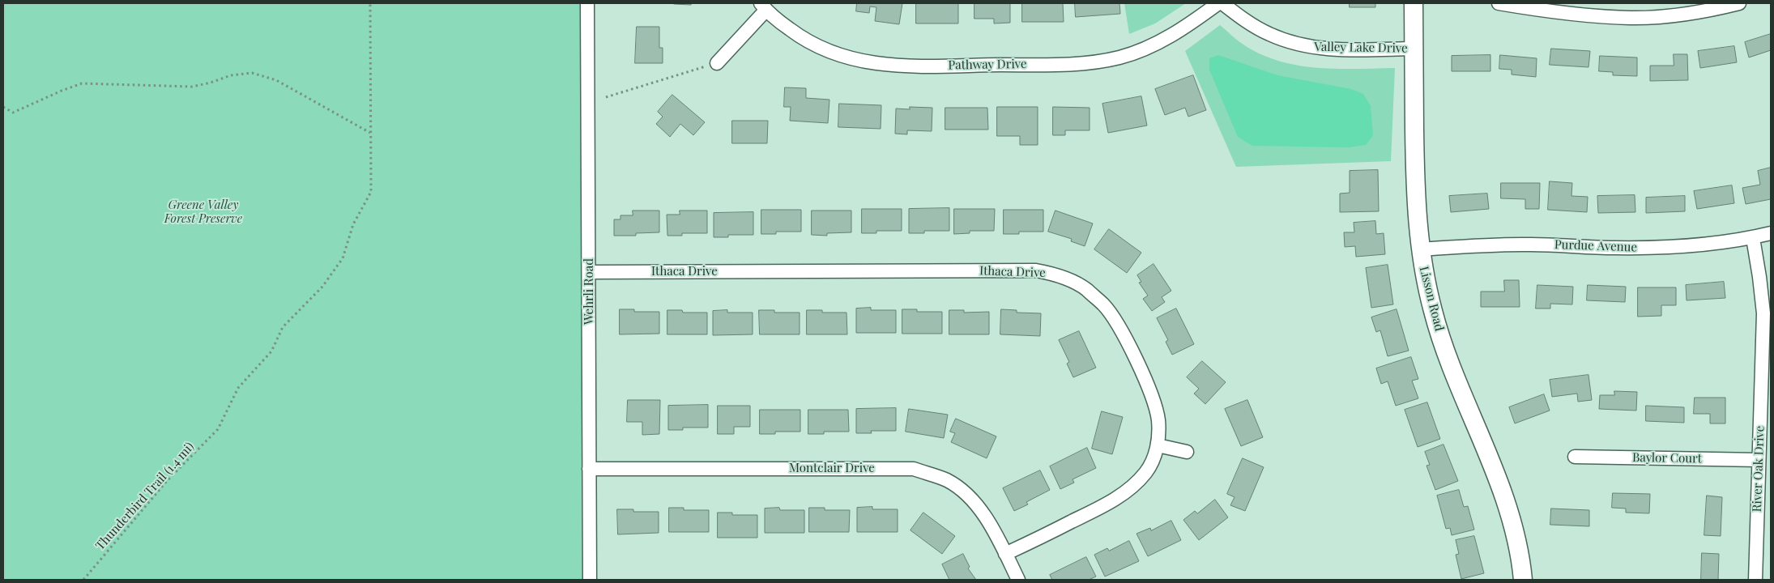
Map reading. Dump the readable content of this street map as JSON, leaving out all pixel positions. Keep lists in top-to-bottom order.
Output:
{
  "streets": {
    "street": [
      "Valley Lake Drive",
      "Pathway Drive",
      "Purdue Avenue",
      "Ithaca Drive",
      "Wehrli Road",
      "Lisson Road",
      "Baylor Court",
      "Montclair Drive",
      "River Oak Drive"
    ],
    "path": ["Thunderbird Trail (1.4 mi)"]
  },
  "crossings": [
    ["Valley Lake Drive", "Lisson Road"],
    ["Purdue Avenue", "Lisson Road"],
    ["Purdue Avenue", "River Oak Drive"],
    ["Ithaca Drive", "Wehrli Road"],
    ["Ithaca Drive", "Montclair Drive"],
    ["Wehrli Road", "Montclair Drive"],
    ["Baylor Court", "River Oak Drive"]
  ],
  "parks": ["Greene Valley Forest Preserve"]
}
